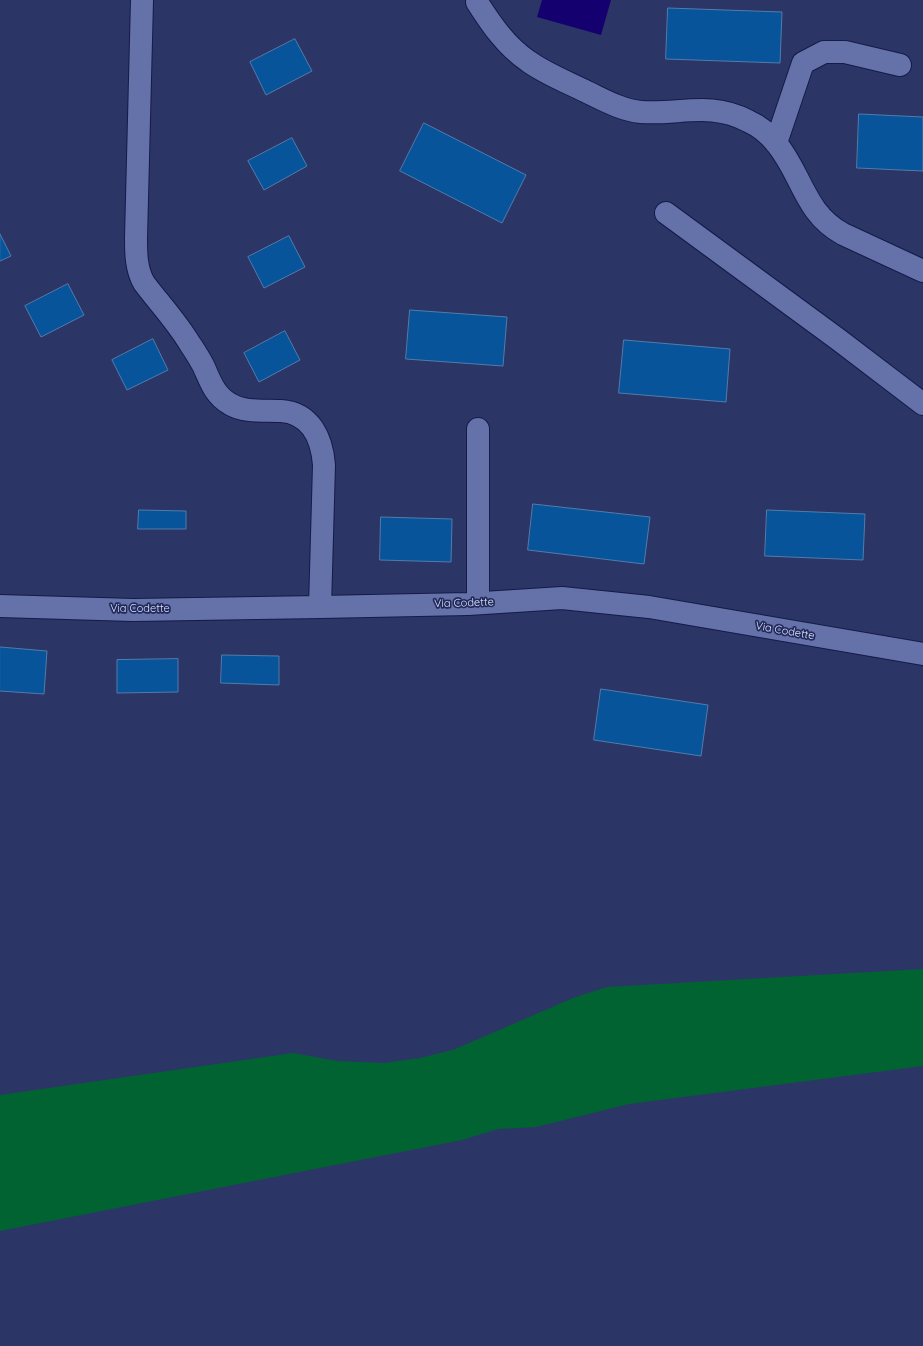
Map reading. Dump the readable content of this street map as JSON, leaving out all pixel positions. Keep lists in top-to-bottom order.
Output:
{
  "streets": {
    "street": ["Via Codette"]
  }
}
